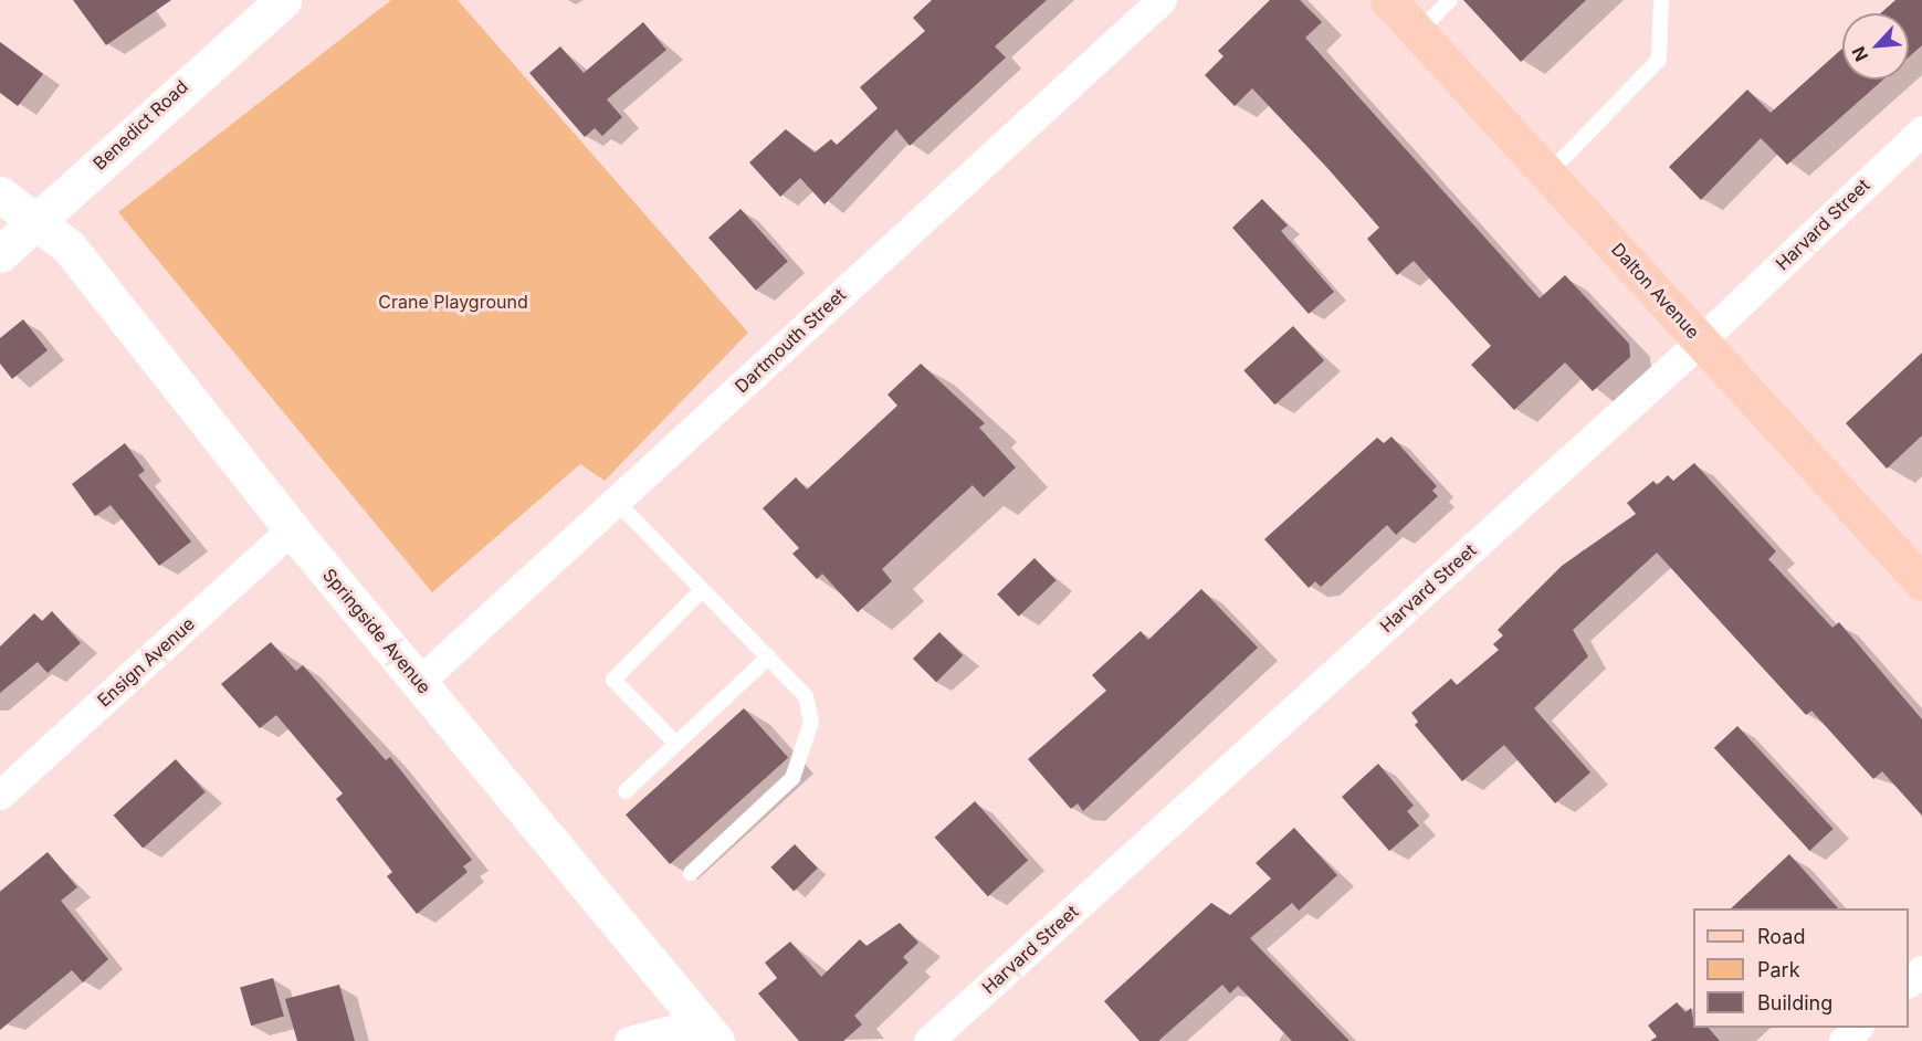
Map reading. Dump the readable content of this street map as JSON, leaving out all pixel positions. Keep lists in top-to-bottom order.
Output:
{
  "streets": {
    "main road": ["Dalton Avenue"],
    "street": [
      "Benedict Road",
      "Harvard Street",
      "Dartmouth Street",
      "Springside Avenue",
      "Ensign Avenue"
    ]
  },
  "crossings": [
    ["Benedict Road", "Springside Avenue"],
    ["Harvard Street", "Dalton Avenue"],
    ["Dartmouth Street", "Springside Avenue"],
    ["Springside Avenue", "Ensign Avenue"]
  ],
  "parks": ["Crane Playground"],
  "legend": ["Road", "Park", "Building"],
  "north": "bottom left"
}
